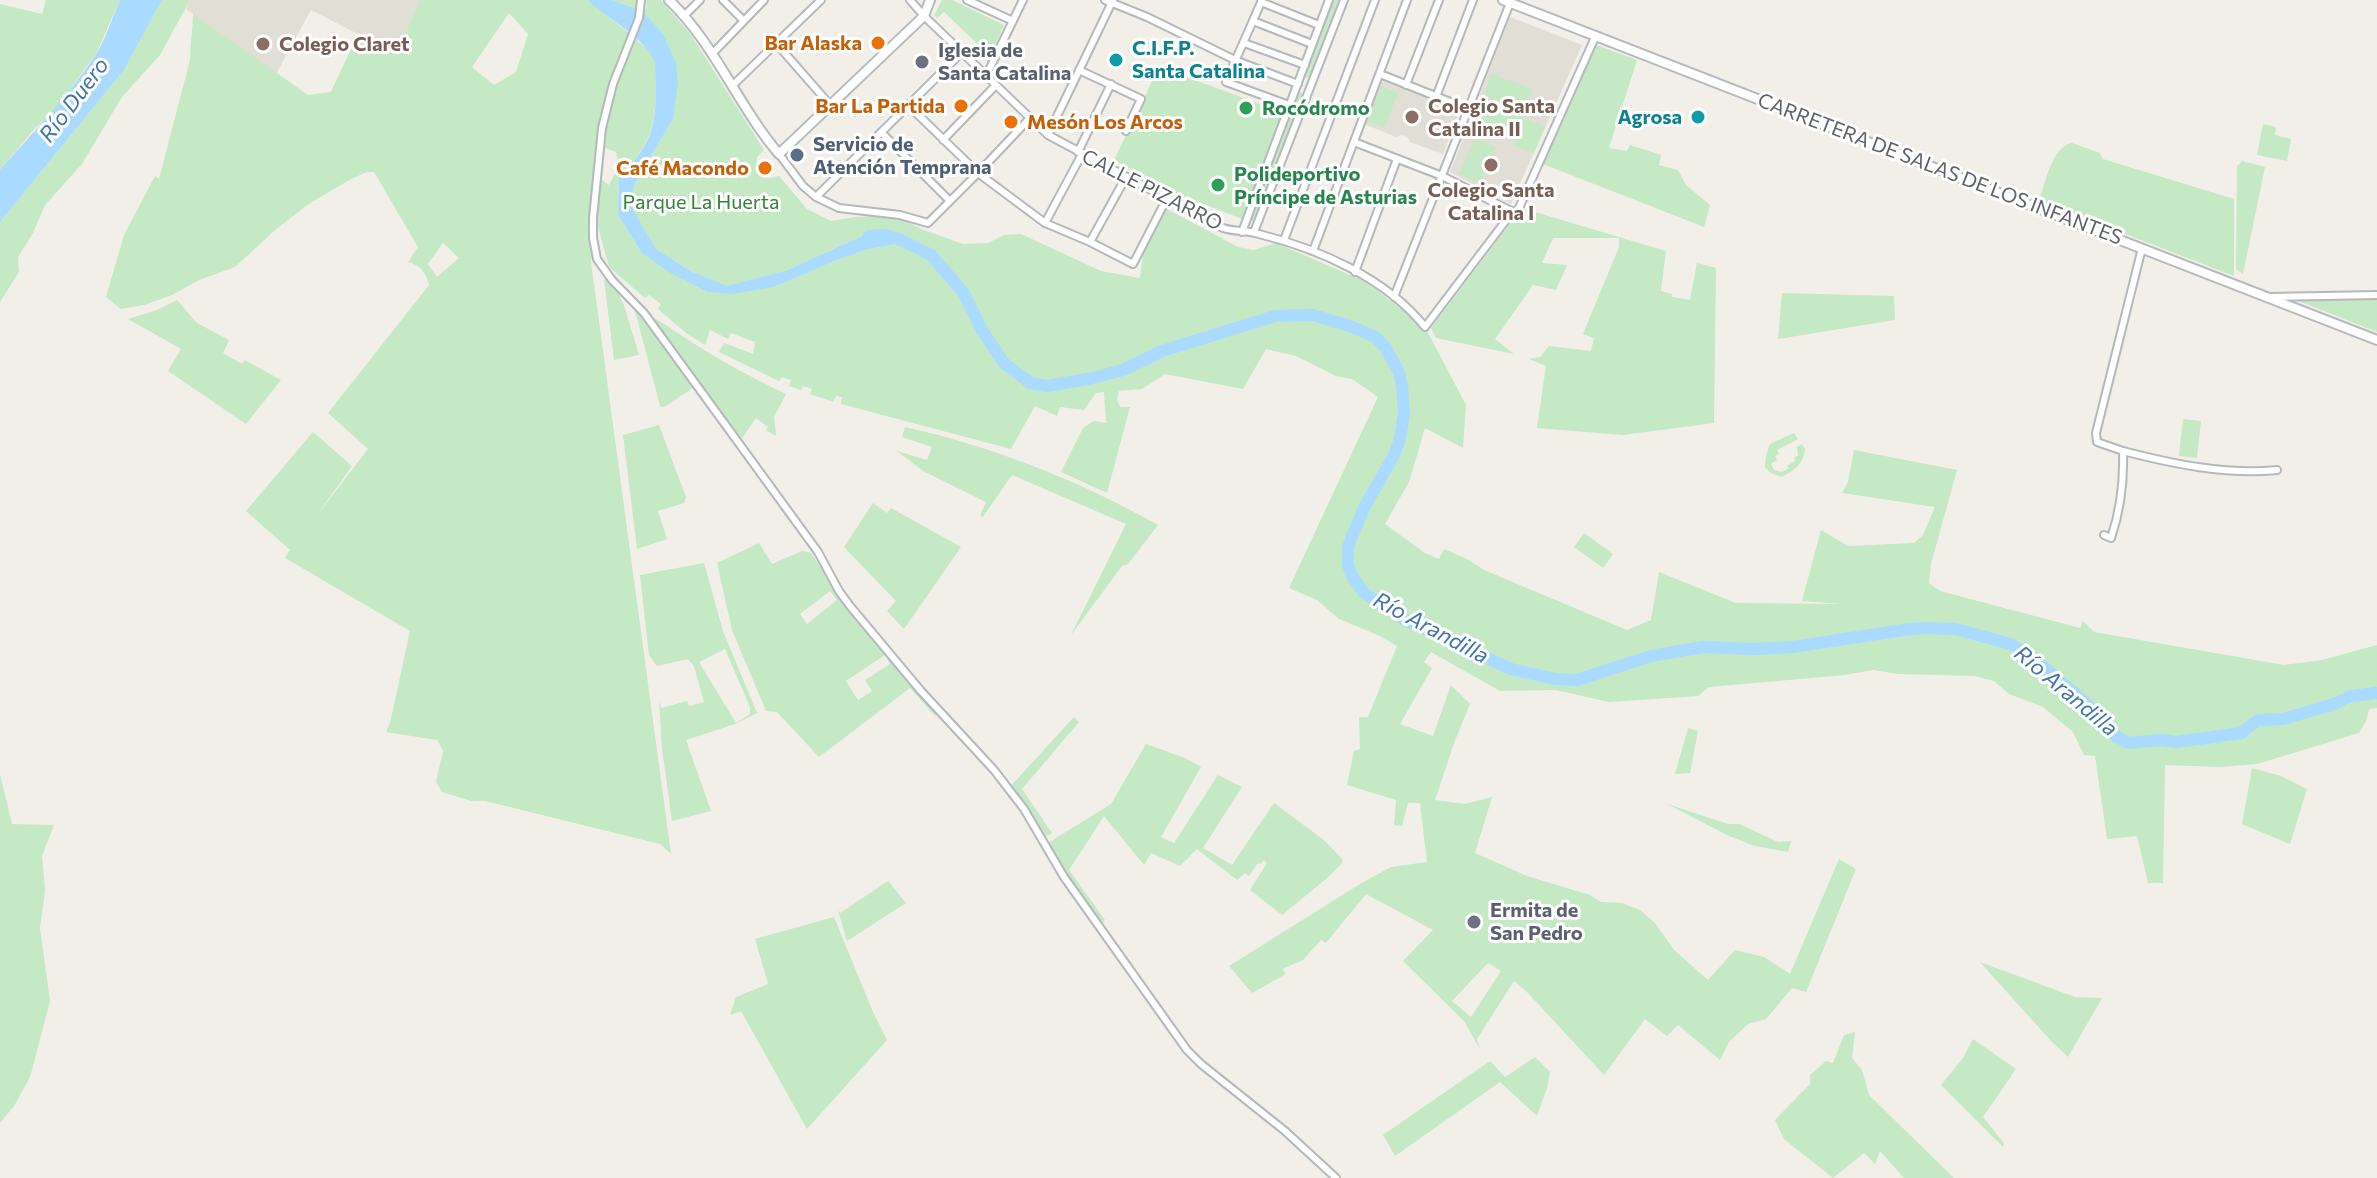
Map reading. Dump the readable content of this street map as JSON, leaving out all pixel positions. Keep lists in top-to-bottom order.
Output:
{
  "streets": {
    "main road": ["CARRETERA DE SALAS DE LOS INFANTES"],
    "street": ["CALLE PIZARRO"]
  },
  "water": ["Río Duero", "Río Arandilla"],
  "parks": ["Parque La Huerta"],
  "places": [
    "Bar Alaska",
    "Colegio Claret",
    "C.I.F.P. Santa Catalina",
    "Iglesia de Santa Catalina",
    "Bar La Partida",
    "Rocódromo",
    "Colegio Santa Catalina II",
    "Agrosa",
    "Mesón Los Arcos",
    "Servicio de Atención Temprana",
    "Colegio Santa Catalina I",
    "Café Macondo",
    "Polideportivo Príncipe de Asturias",
    "Ermita de San Pedro"
  ]
}
